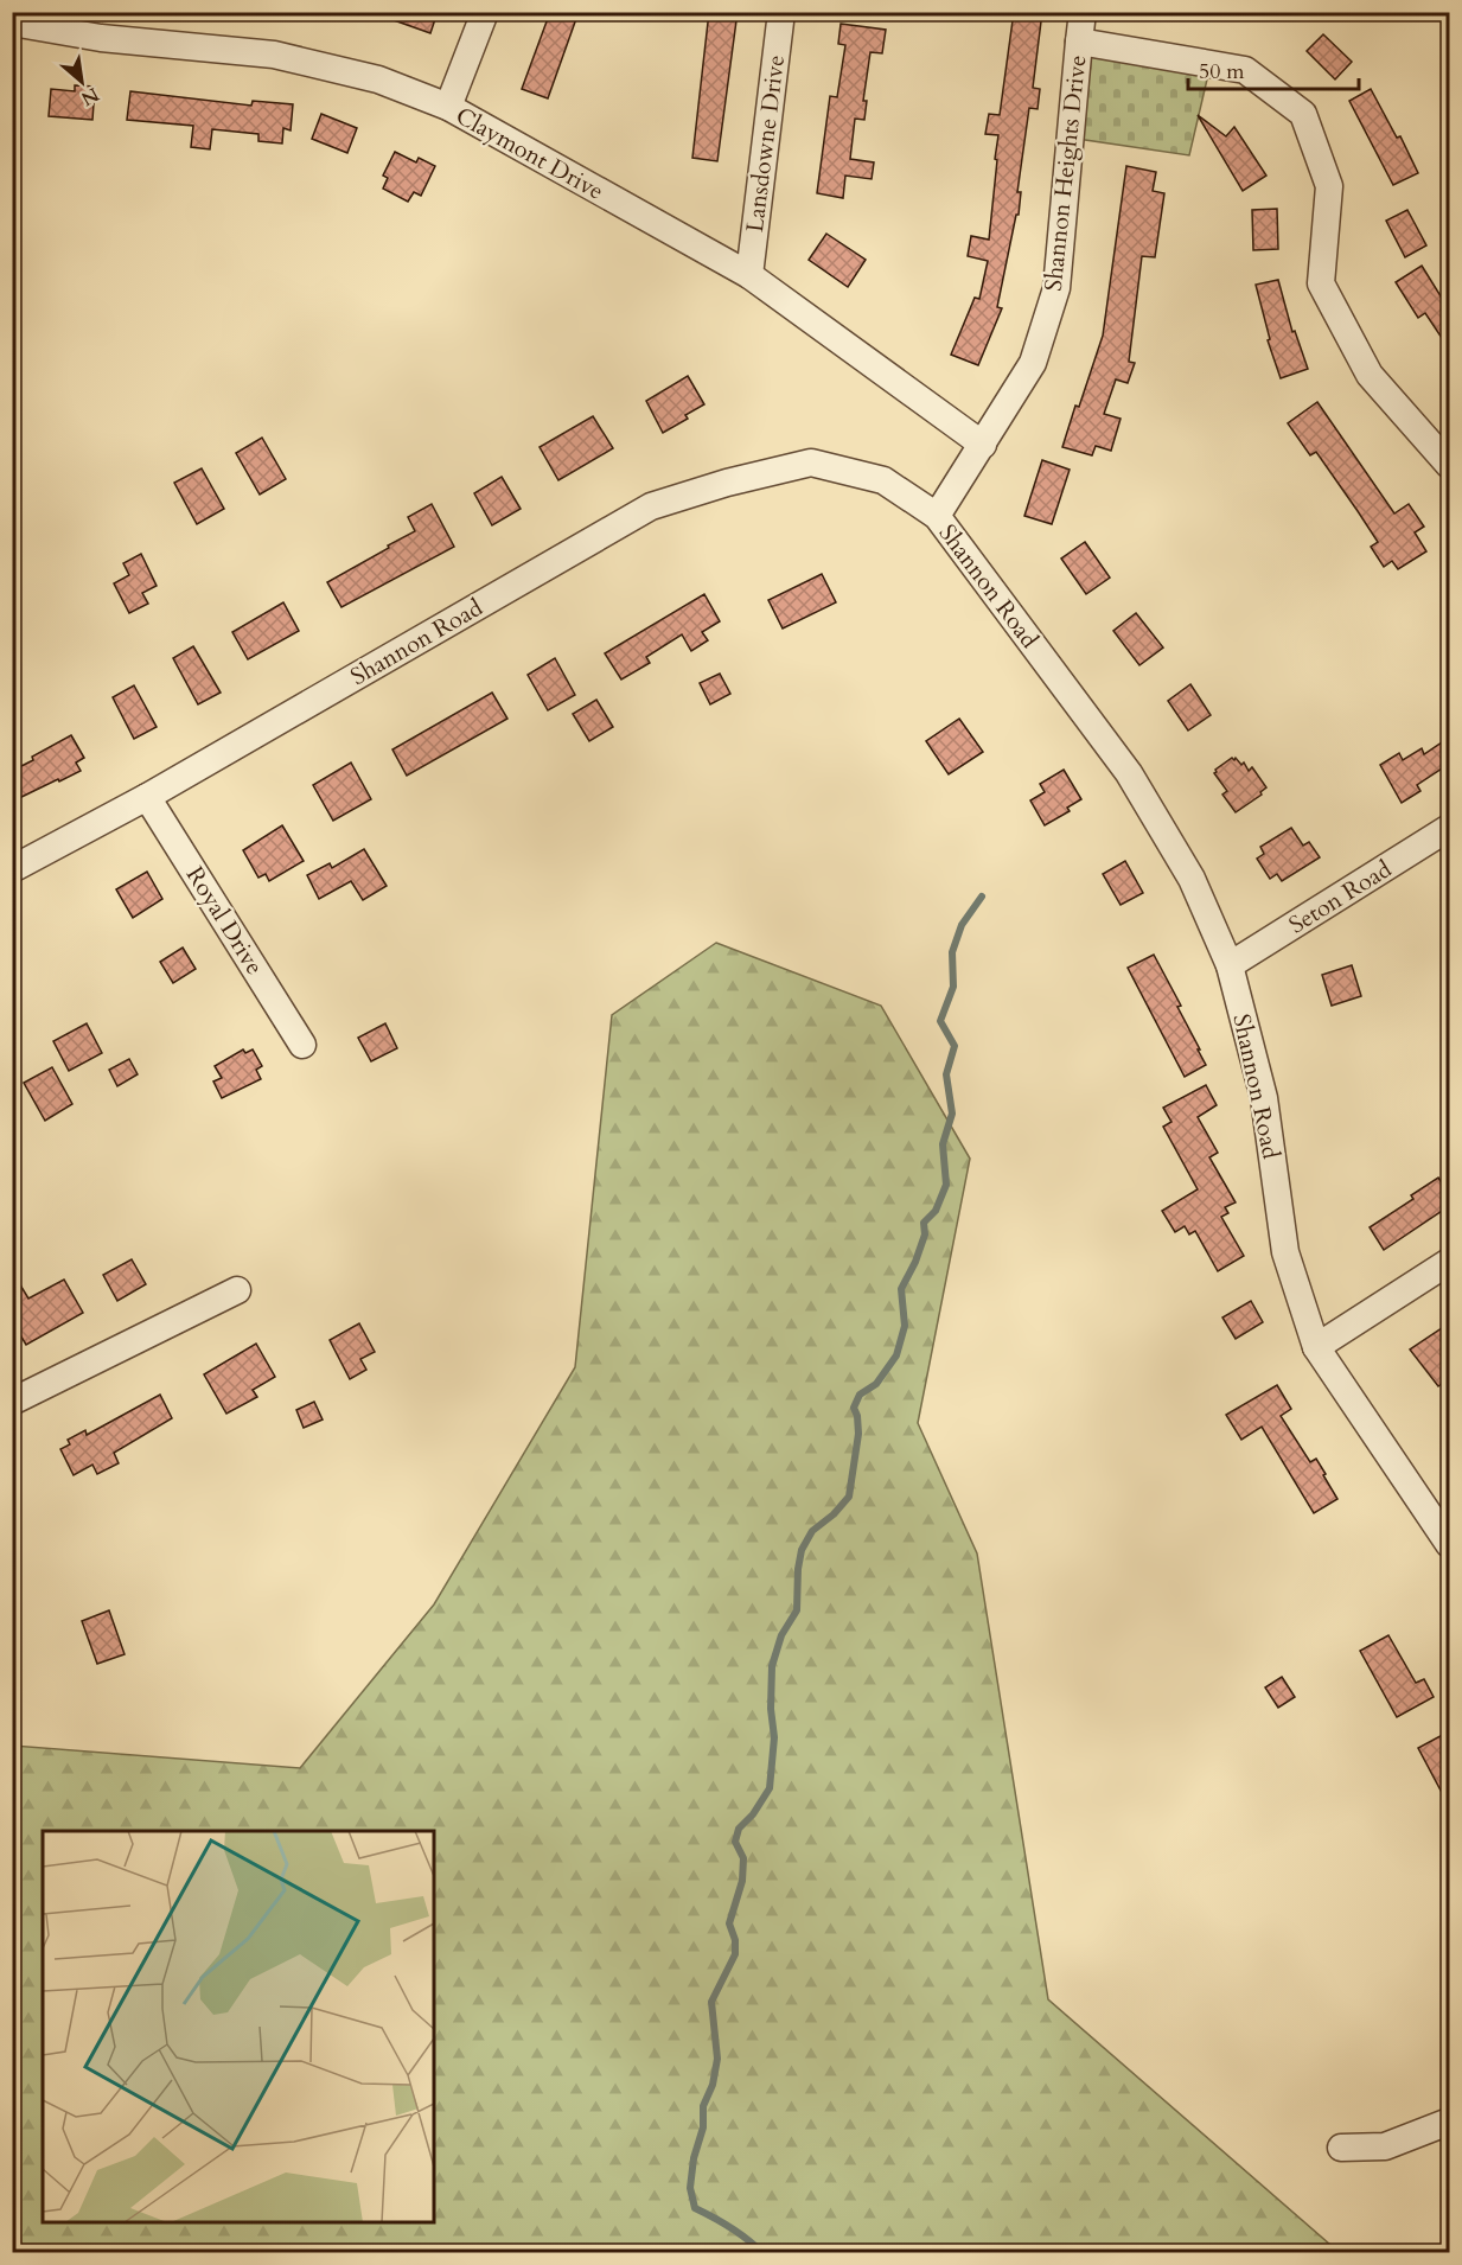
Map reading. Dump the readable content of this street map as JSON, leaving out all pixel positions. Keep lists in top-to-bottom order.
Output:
{
  "streets": {
    "street": [
      "Lansdowne Drive",
      "Claymont Drive",
      "Shannon Heights Drive",
      "Shannon Road",
      "Seton Road",
      "Royal Drive"
    ]
  },
  "crossings": [
    ["Lansdowne Drive", "Claymont Drive"],
    ["Claymont Drive", "Shannon Heights Drive"],
    ["Shannon Heights Drive", "Shannon Road"],
    ["Shannon Road", "Seton Road"],
    ["Shannon Road", "Royal Drive"]
  ],
  "scale_bar": "50 m",
  "north": "bottom right"
}
